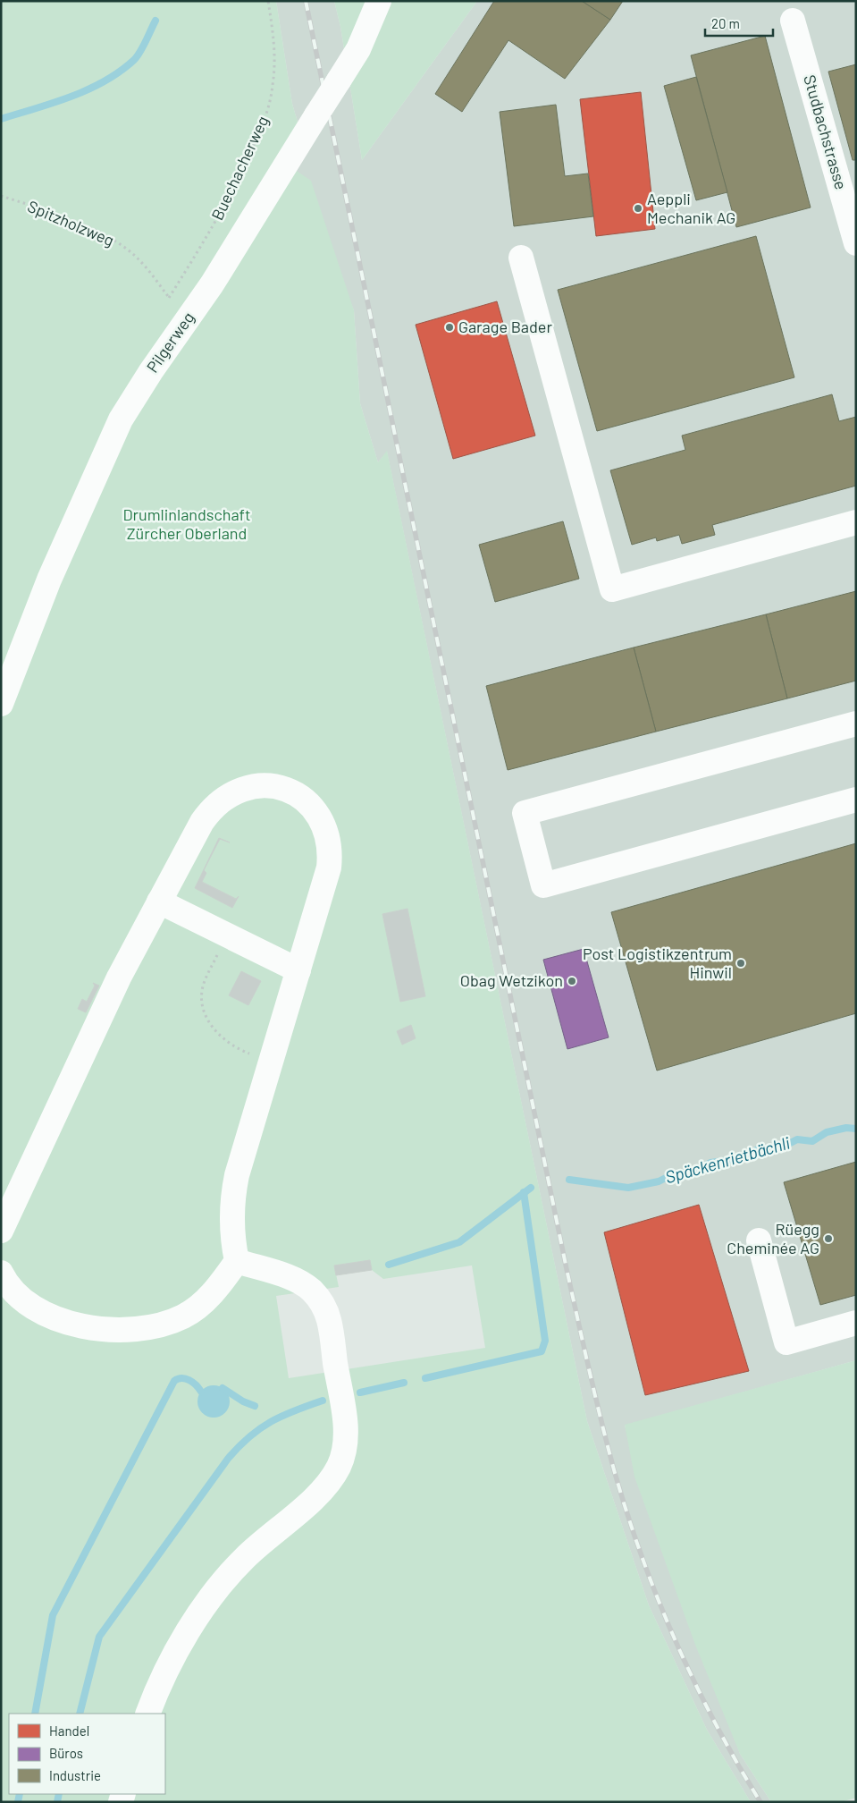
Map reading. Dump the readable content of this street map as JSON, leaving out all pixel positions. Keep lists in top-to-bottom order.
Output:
{
  "streets": {
    "street": ["Studbachstrasse", "Pilgerweg"],
    "path": ["Buechacherweg", "Spitzholzweg"]
  },
  "crossings": [
    ["Buechacherweg", "Spitzholzweg"],
    ["Spitzholzweg", "Pilgerweg"]
  ],
  "water": ["Späckenrietbächli"],
  "parks": ["Drumlinlandschaft Zürcher Oberland"],
  "places": [
    "Aeppli Mechanik AG",
    "Garage Bader",
    "Post Logistikzentrum Hinwil",
    "Obag Wetzikon",
    "Rüegg Cheminée AG"
  ],
  "legend": ["Handel", "Büros", "Industrie"],
  "scale_bar": "20 m"
}
